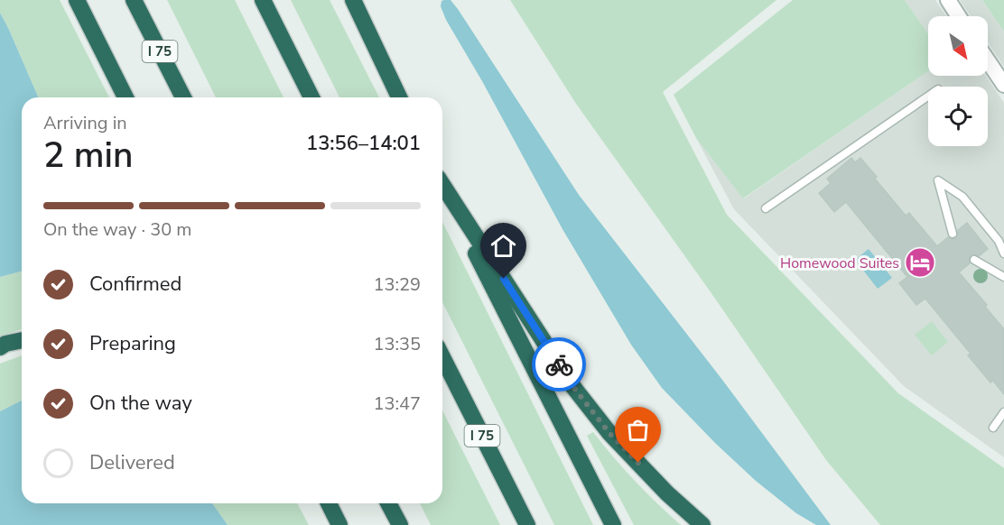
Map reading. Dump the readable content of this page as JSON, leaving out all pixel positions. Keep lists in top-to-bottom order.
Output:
{
  "streets": {
    "highway": ["I 75"]
  },
  "places": {
    "hotel": ["Homewood Suites"]
  },
  "north": "bottom right",
  "page": {
    "heading": ["2 min", "Arriving in", "13:56–14:01"],
    "bar": "On the way · 30 m",
    "list": [
      ["Confirmed", "13:29"],
      ["Preparing", "13:35"],
      ["On the way", "13:47"],
      "Delivered"
    ]
  }
}
